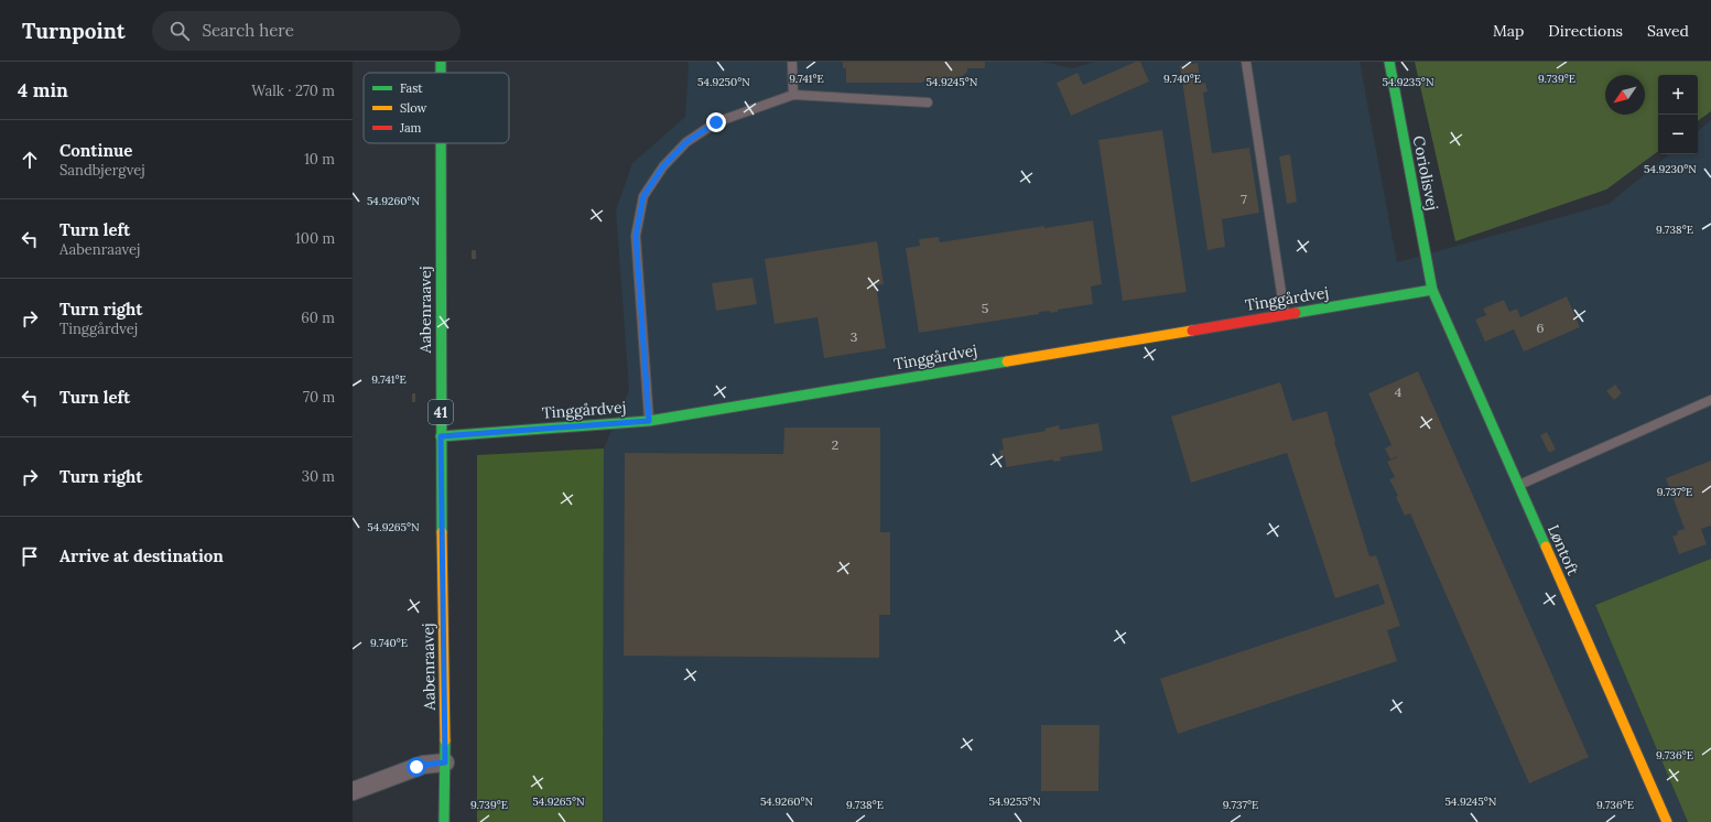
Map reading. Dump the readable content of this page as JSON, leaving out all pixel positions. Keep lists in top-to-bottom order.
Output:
{
  "streets": {
    "street": [
      "Coriolisvej",
      "Tinggårdvej",
      "Aabenraavej",
      "41",
      "Løntoft"
    ]
  },
  "crossings": [
    ["Coriolisvej", "Tinggårdvej"],
    ["Coriolisvej", "Løntoft"],
    ["Tinggårdvej", "Aabenraavej"],
    ["Tinggårdvej", "Løntoft"]
  ],
  "house_numbers": [
    "7",
    "5",
    "6",
    "3",
    "4",
    "2"
  ],
  "legend": ["Fast", "Slow", "Jam"],
  "north": "bottom left",
  "page": {
    "header": "Turnpoint",
    "search": "Search here",
    "nav": ["Map", "Directions", "Saved"],
    "heading": ["4 min", "Walk · 270 m"],
    "map_buttons": ["+", "−"],
    "list": [
      ["Continue", "Sandbjergvej", "10 m"],
      ["Turn left", "Aabenraavej", "100 m"],
      ["Turn right", "Tinggårdvej", "60 m"],
      ["Turn left", "70 m"],
      ["Turn right", "30 m"],
      "Arrive at destination"
    ]
  },
  "coordinates": [
    "9.741°E",
    "9.740°E",
    "9.739°E",
    "54.9250°N",
    "54.9245°N",
    "54.9235°N",
    "54.9230°N",
    "54.9260°N",
    "9.738°E",
    "9.737°E",
    "54.9265°N",
    "9.736°E",
    "54.9255°N"
  ]
}
